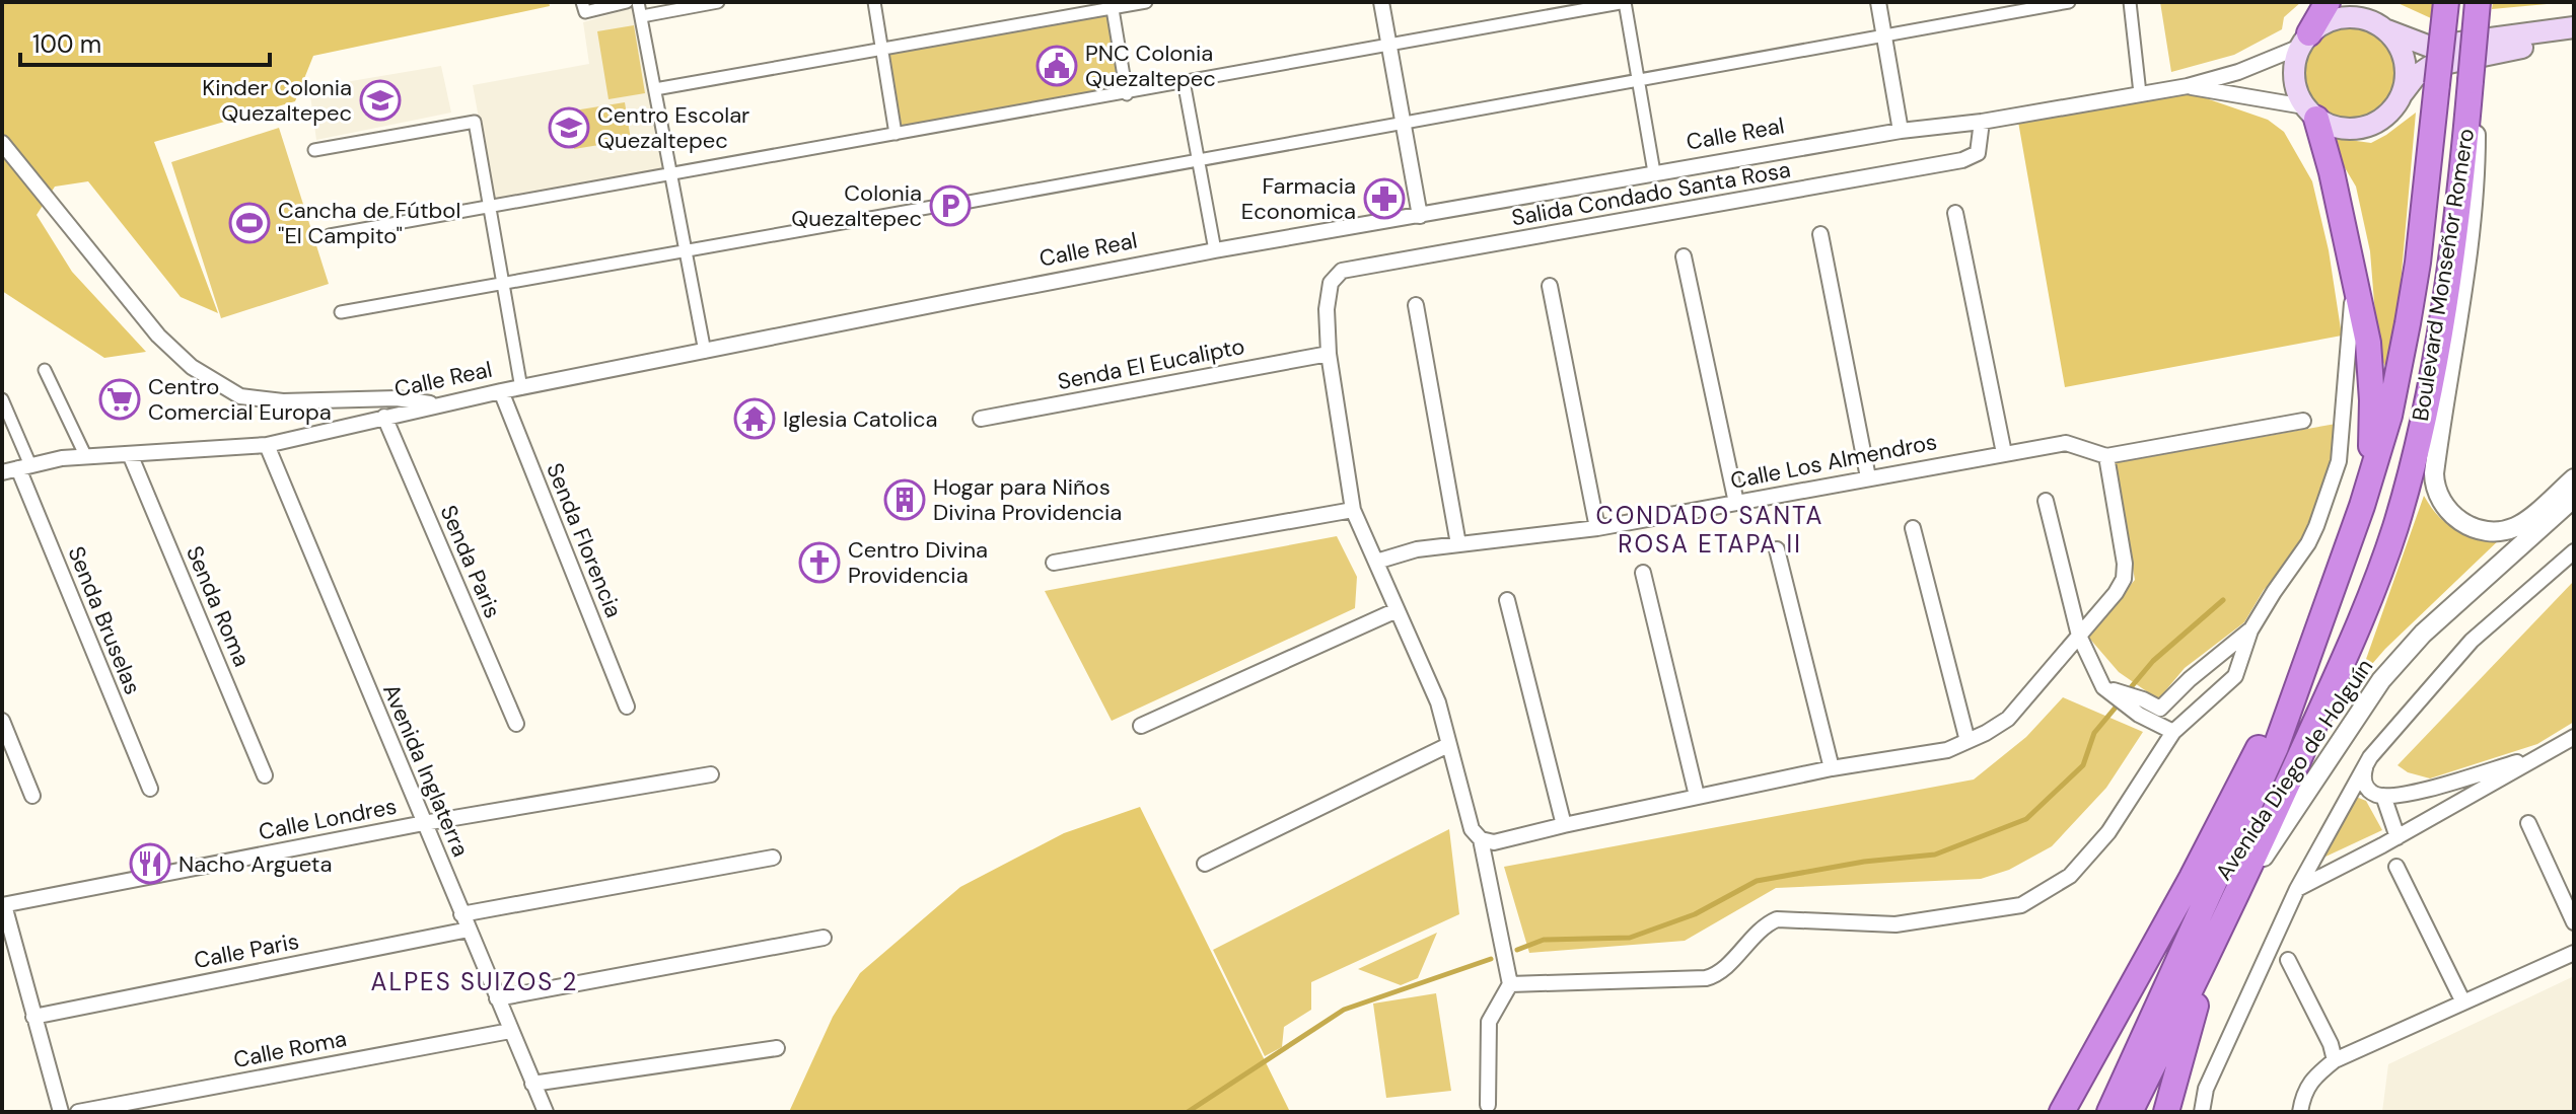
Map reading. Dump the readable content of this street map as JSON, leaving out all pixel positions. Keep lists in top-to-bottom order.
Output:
{
  "streets": {
    "highway": ["Boulevard Monseñor Romero"],
    "street": [
      "Calle Real",
      "Salida Condado Santa Rosa",
      "Senda El Eucalipto",
      "Calle Los Almendros",
      "Senda Florencia",
      "Senda Paris",
      "Senda Roma",
      "Senda Bruselas",
      "Avenida Diego de Holguín",
      "Avenida Inglaterra",
      "Calle Londres",
      "Calle Paris",
      "Calle Roma"
    ]
  },
  "crossings": [
    ["Calle Real", "Salida Condado Santa Rosa"],
    ["Calle Real", "Senda Florencia"],
    ["Calle Real", "Senda Paris"],
    ["Calle Real", "Senda Roma"],
    ["Calle Real", "Senda Bruselas"],
    ["Calle Real", "Avenida Inglaterra"],
    ["Salida Condado Santa Rosa", "Senda El Eucalipto"],
    ["Boulevard Monseñor Romero", "Avenida Diego de Holguín"],
    ["Avenida Inglaterra", "Calle Londres"],
    ["Avenida Inglaterra", "Calle Paris"],
    ["Avenida Inglaterra", "Calle Roma"]
  ],
  "districts": ["CONDADO SANTA ROSA ETAPA II", "ALPES SUIZOS 2"],
  "places": {
    "public building": ["PNC Colonia Quezaltepec"],
    "school or university": ["Kinder Colonia Quezaltepec", "Centro Escolar Quezaltepec"],
    "pharmacy": ["Farmacia Economica"],
    "parking": ["Colonia Quezaltepec"],
    "sports": ["Cancha de Fútbol \"El Campito\""],
    "supermarket": ["Centro Comercial Europa"],
    "temple": ["Iglesia Catolica"],
    "building": ["Hogar para Niños Divina Providencia"],
    "church": ["Centro Divina Providencia"],
    "restaurant": ["Nacho Argueta"]
  },
  "scale_bar": "100 m"
}
